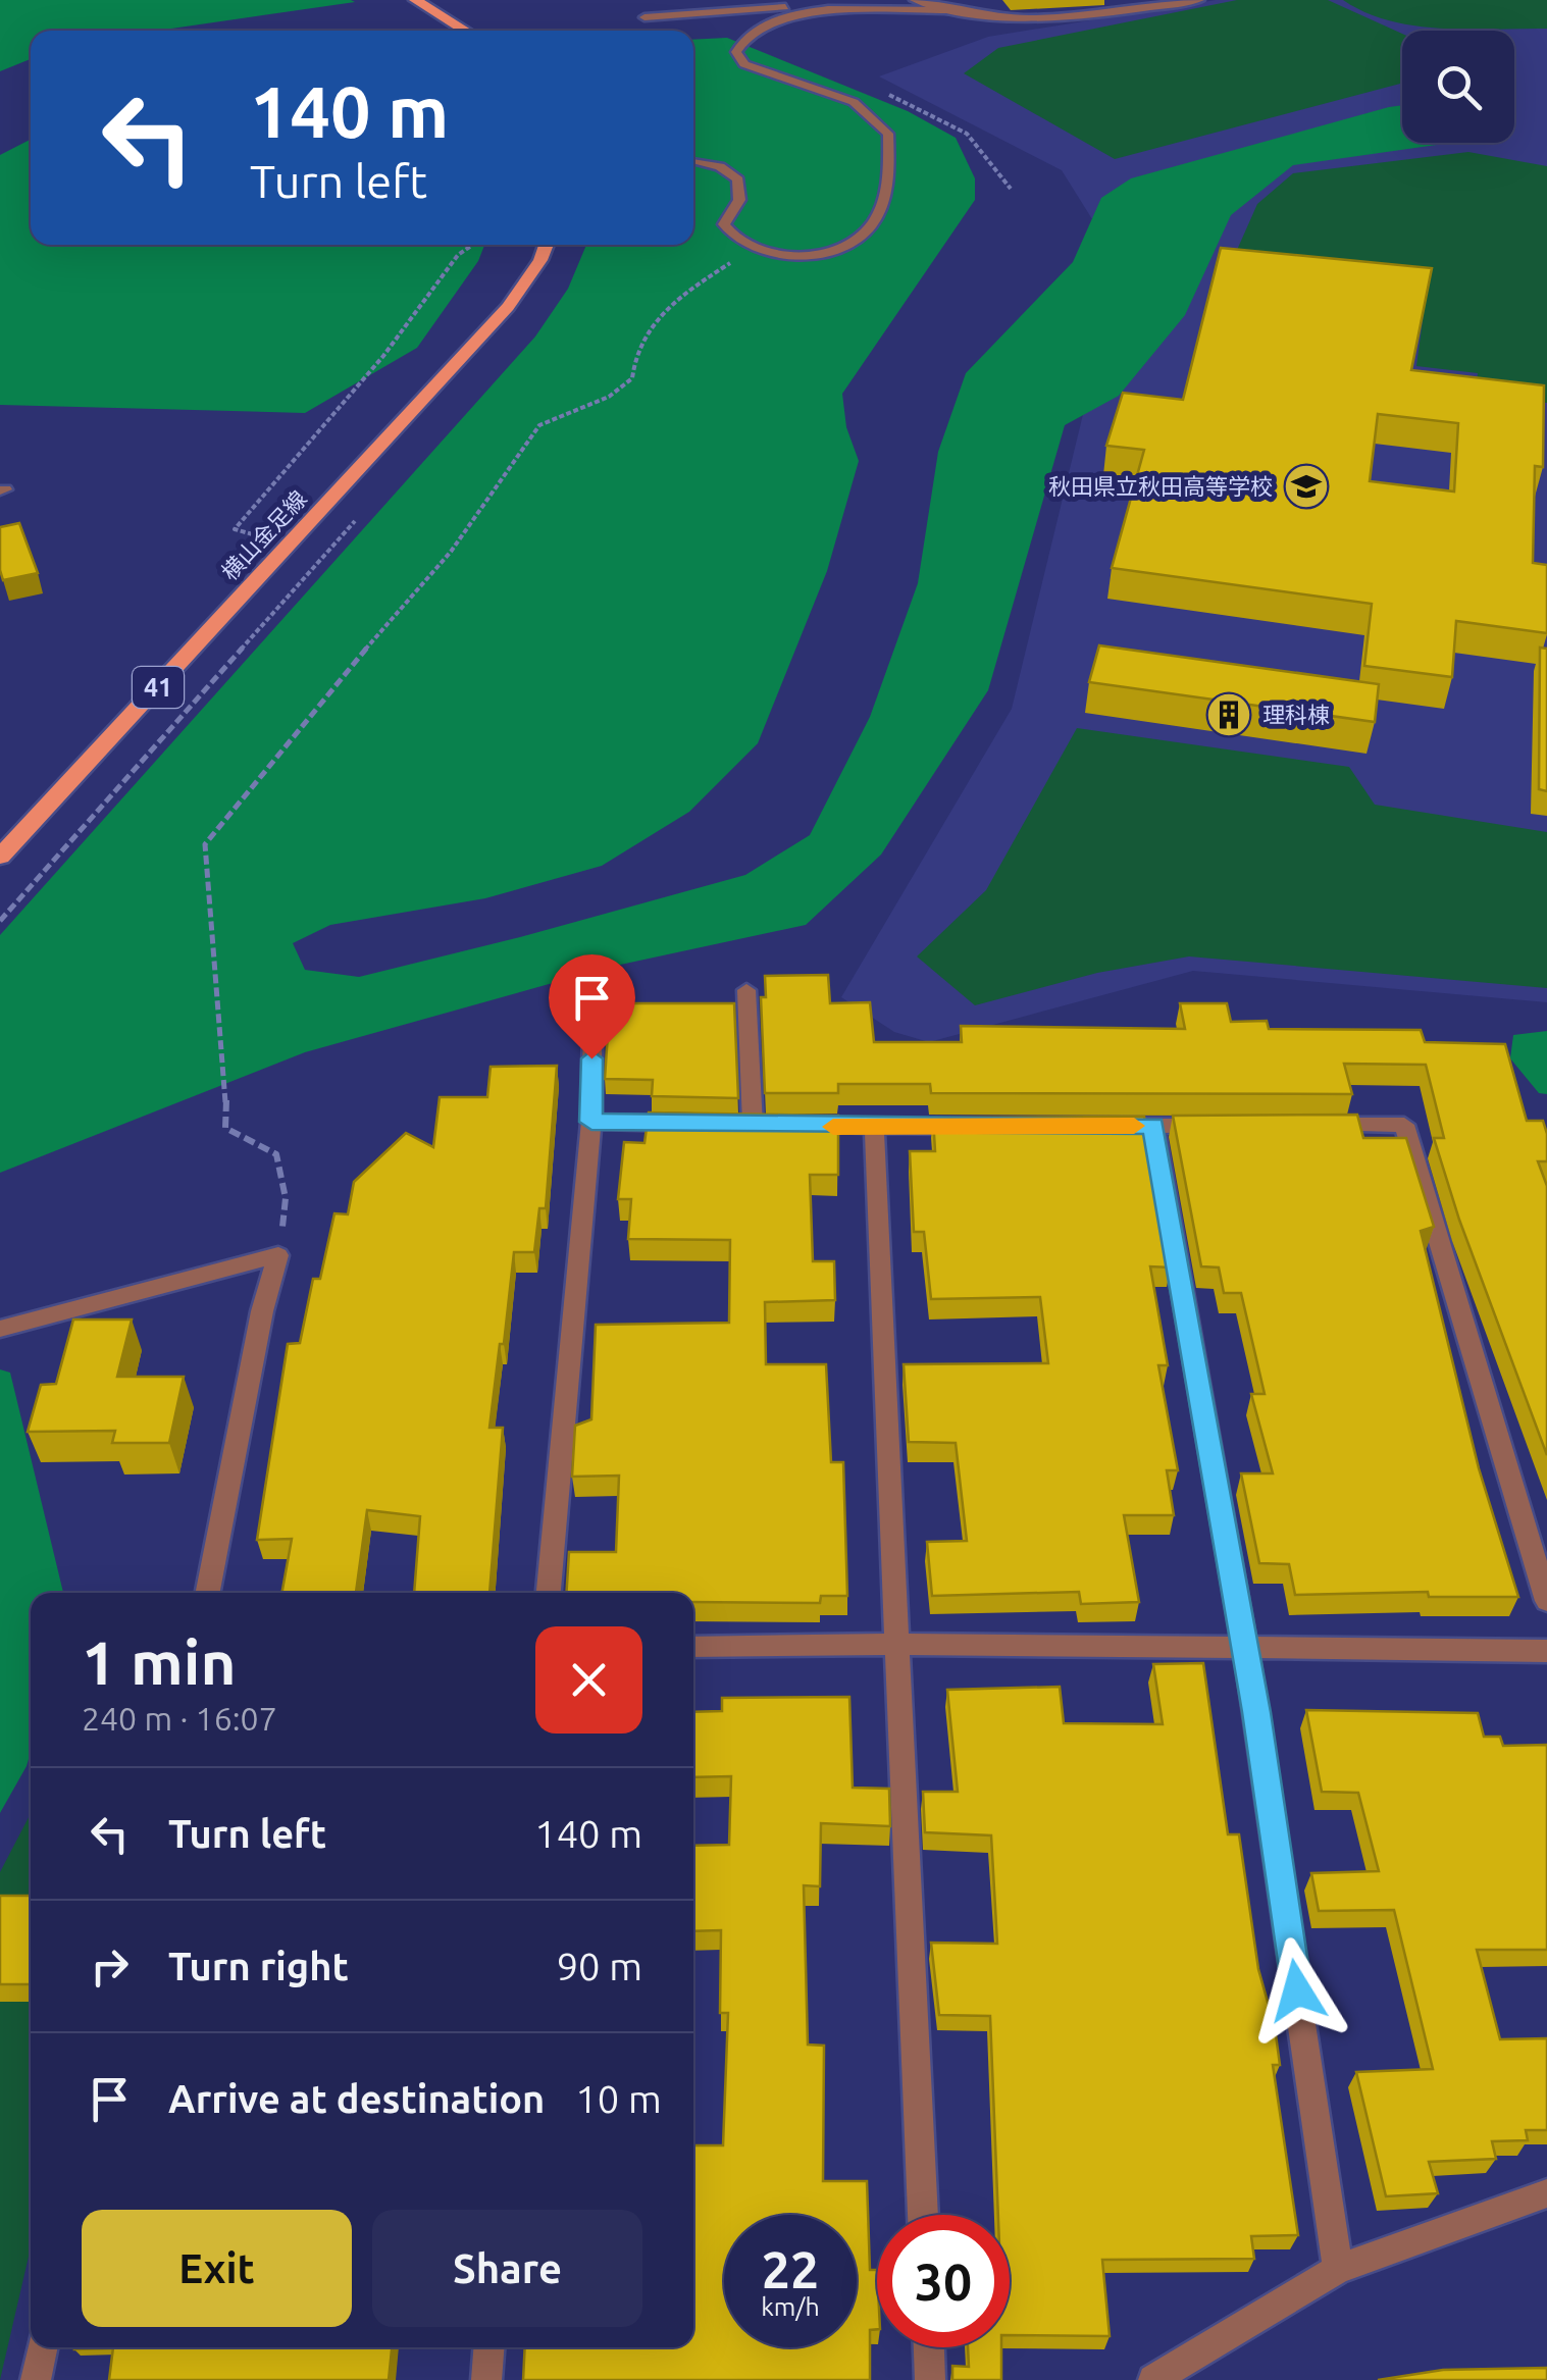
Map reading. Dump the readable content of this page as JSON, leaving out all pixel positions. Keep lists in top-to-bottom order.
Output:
{
  "streets": {
    "main road": ["横山金足線", "41"]
  },
  "places": {
    "school or university": ["秋田県立秋田高等学校"],
    "building": ["理科棟"]
  },
  "page": {
    "turn": ["140 m", "Turn left"],
    "heading": ["1 min", "240 m · 16:07"],
    "list": [
      {
        "name": "Turn left",
        "value": "140 m"
      },
      {
        "name": "Turn right",
        "value": "90 m"
      },
      {
        "name": "Arrive at destination",
        "value": "10 m"
      }
    ],
    "buttons": ["Exit", "Share"],
    "speed": "22 km/h",
    "limit": "30"
  }
}
